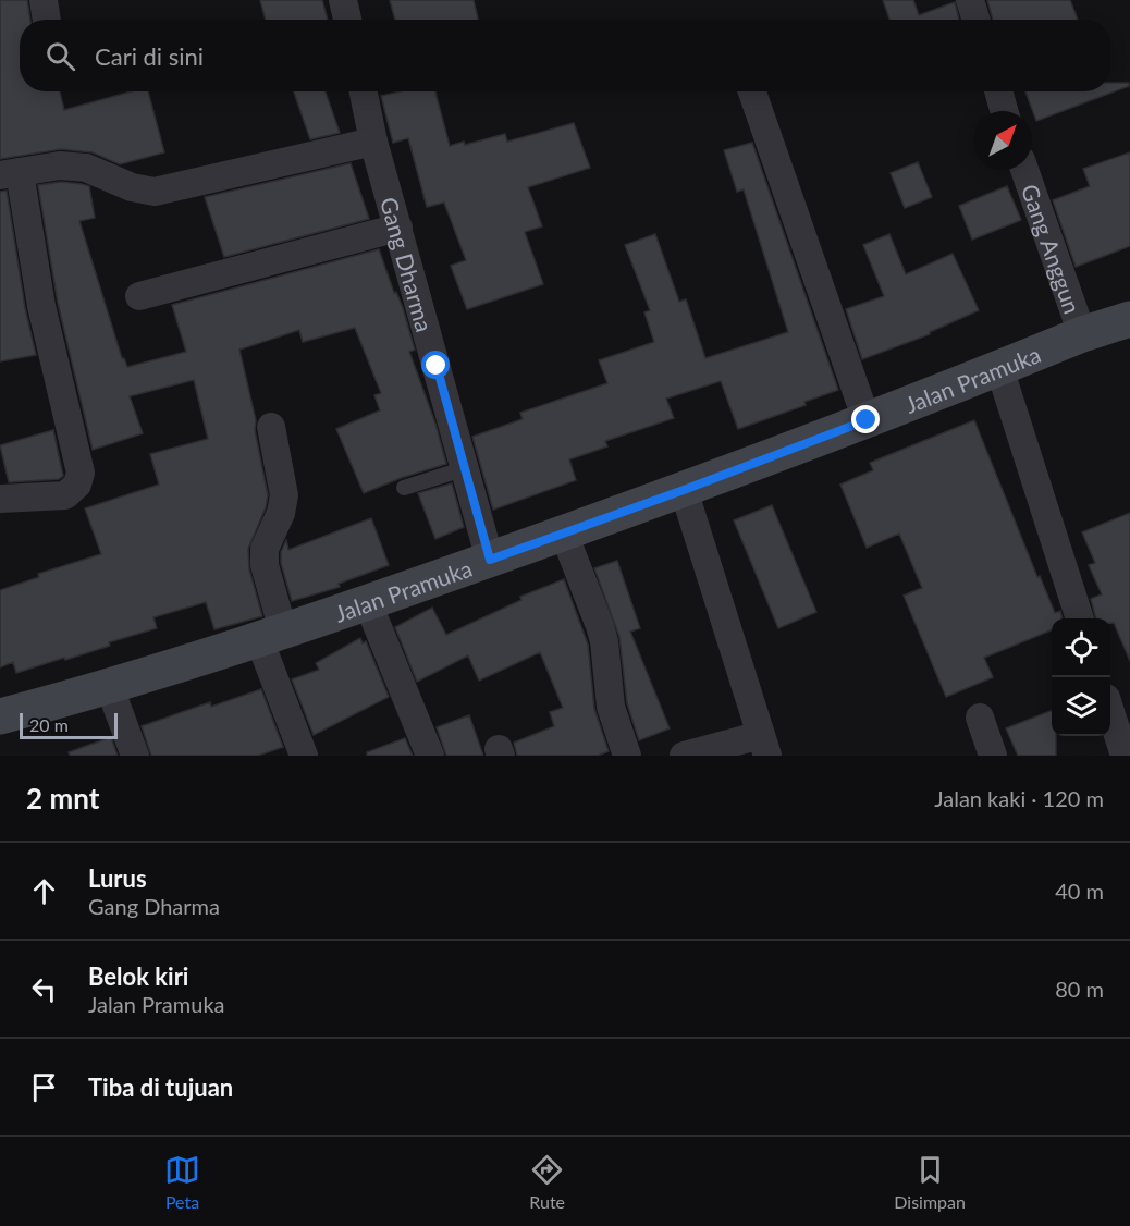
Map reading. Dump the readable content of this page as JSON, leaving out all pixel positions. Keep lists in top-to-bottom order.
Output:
{
  "streets": {
    "street": ["Gang Anggun", "Gang Dharma", "Jalan Pramuka"]
  },
  "crossings": [
    ["Gang Anggun", "Jalan Pramuka"],
    ["Gang Dharma", "Jalan Pramuka"]
  ],
  "scale_bar": "20 m",
  "north": "top right",
  "page": {
    "search": "Cari di sini",
    "scale": "20 m",
    "heading": ["2 mnt", "Jalan kaki · 120 m"],
    "list": [
      ["Lurus", "Gang Dharma", "40 m"],
      ["Belok kiri", "Jalan Pramuka", "80 m"],
      "Tiba di tujuan"
    ],
    "nav": ["Peta", "Rute", "Disimpan"]
  }
}
